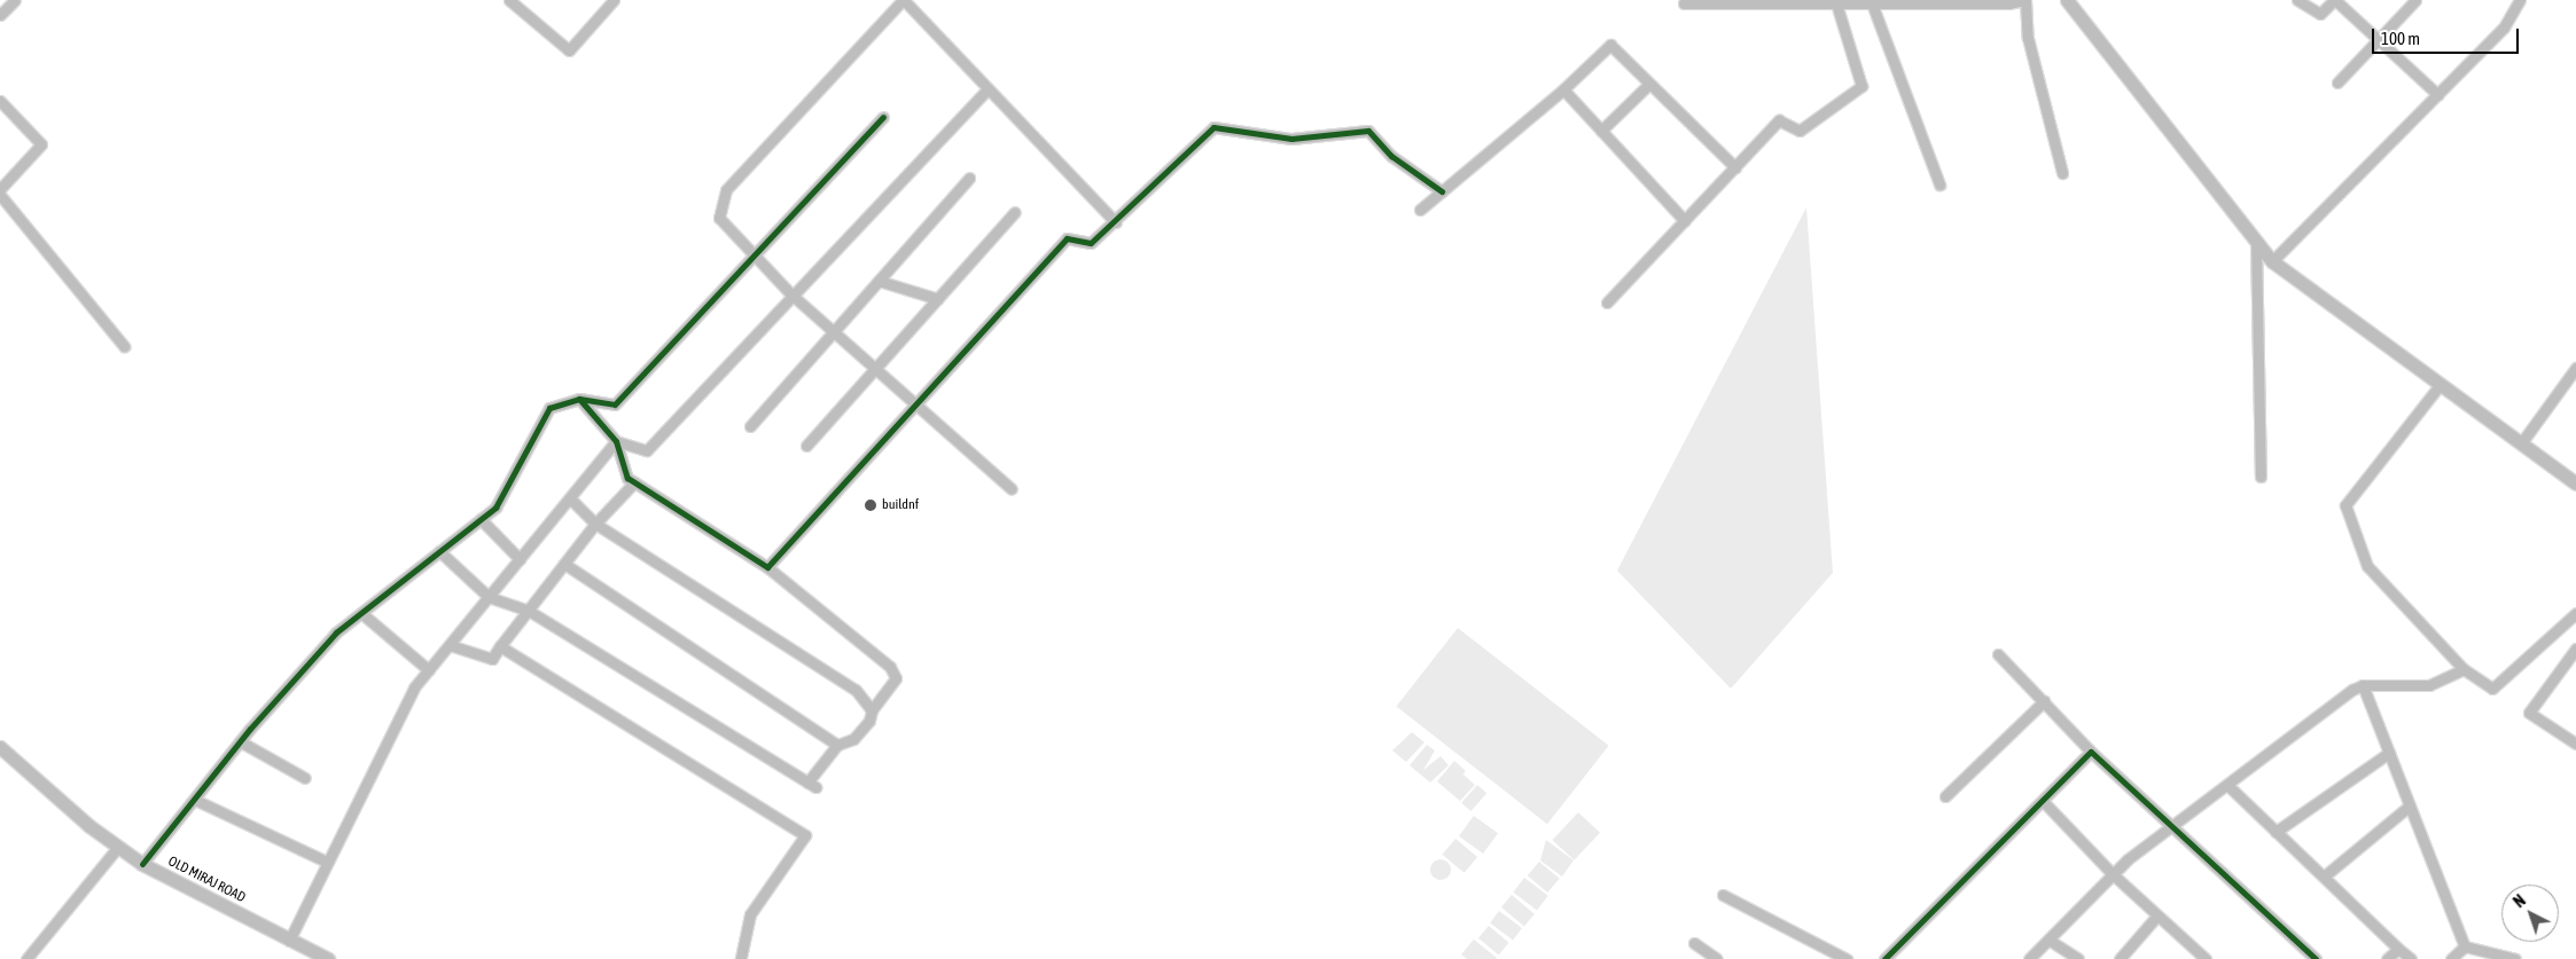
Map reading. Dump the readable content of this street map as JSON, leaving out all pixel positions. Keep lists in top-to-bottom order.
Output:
{
  "streets": {
    "main road": ["OLD MIRAJ ROAD"]
  },
  "places": ["buildnf"],
  "scale_bar": "100 m",
  "north": "top left"
}
